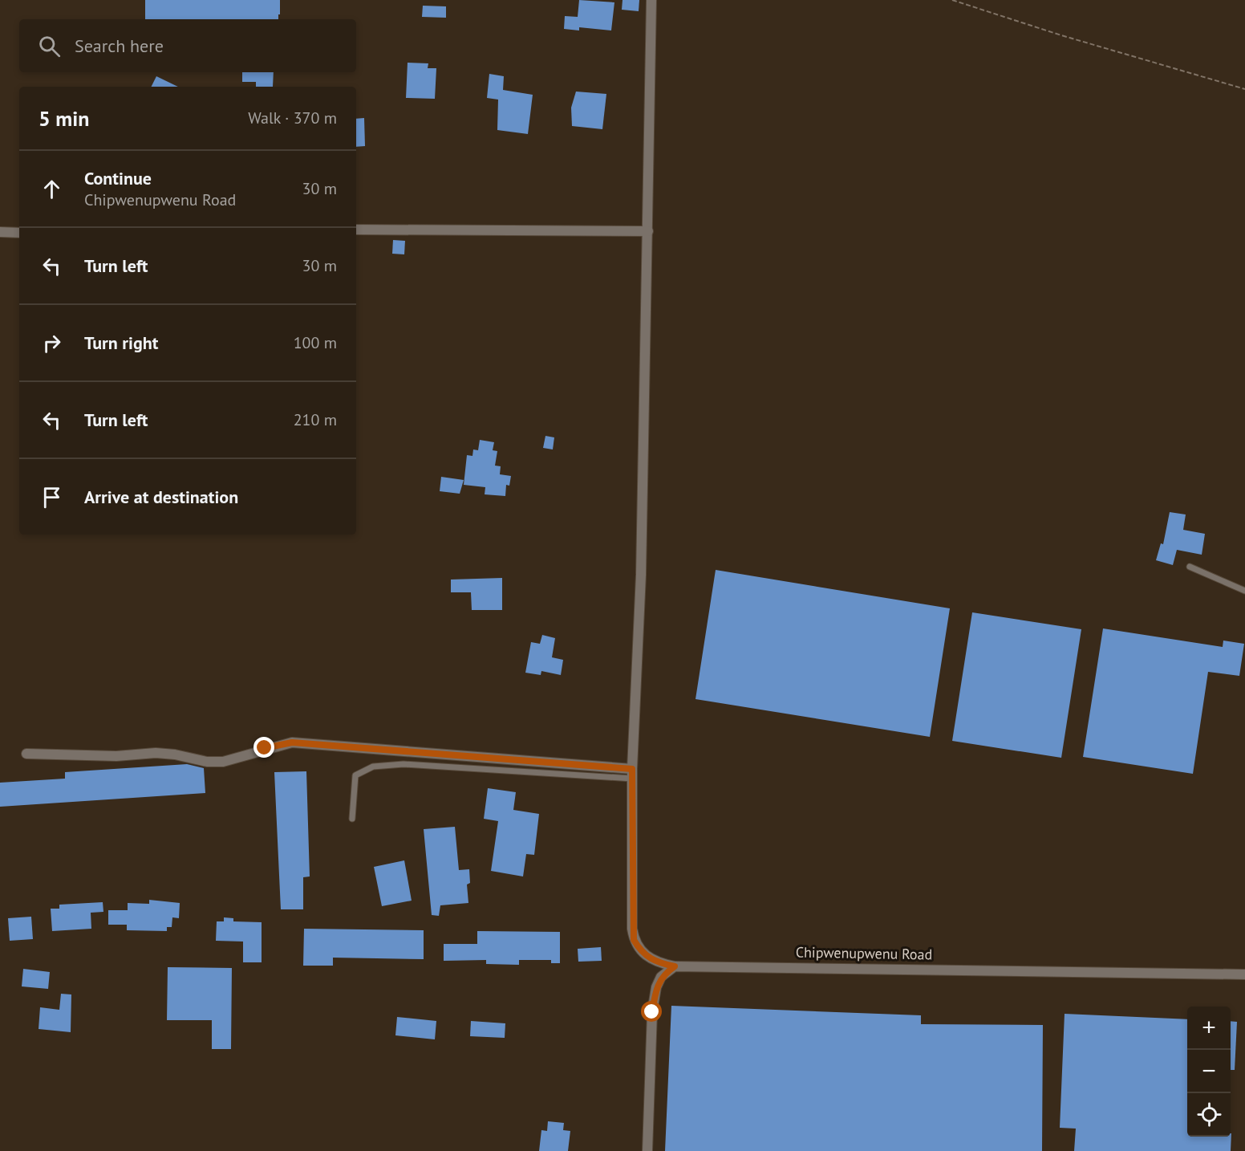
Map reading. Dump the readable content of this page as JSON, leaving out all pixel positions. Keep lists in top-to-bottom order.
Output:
{
  "streets": {
    "street": ["Chipwenupwenu Road"]
  },
  "page": {
    "search": "Search here",
    "heading": ["5 min", "Walk · 370 m"],
    "list": [
      ["Continue", "Chipwenupwenu Road", "30 m"],
      ["Turn left", "30 m"],
      ["Turn right", "100 m"],
      ["Turn left", "210 m"],
      "Arrive at destination"
    ],
    "map_buttons": ["+", "−"]
  }
}
